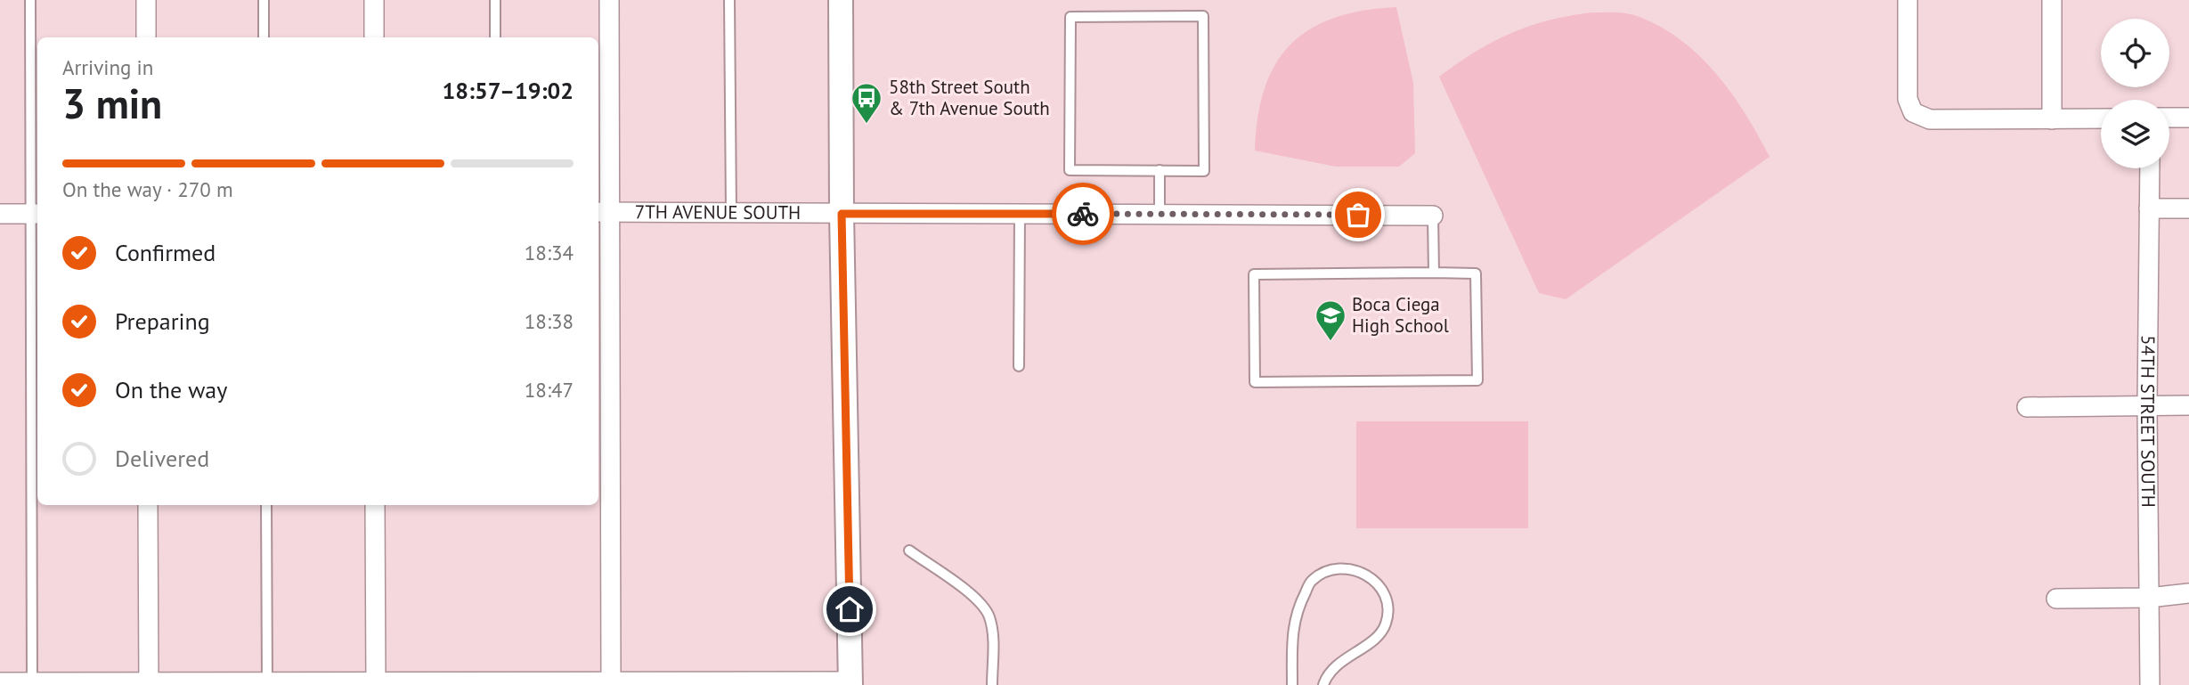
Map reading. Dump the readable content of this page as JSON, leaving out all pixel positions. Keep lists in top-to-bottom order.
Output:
{
  "streets": {
    "street": ["7TH AVENUE SOUTH", "54TH STREET SOUTH"]
  },
  "places": {
    "bus stop": ["58th Street South & 7th Avenue South"],
    "school or university": ["Boca Ciega High School"]
  },
  "page": {
    "heading": ["3 min", "Arriving in", "18:57–19:02"],
    "bar": "On the way · 270 m",
    "list": [
      ["Confirmed", "18:34"],
      ["Preparing", "18:38"],
      ["On the way", "18:47"],
      "Delivered"
    ]
  }
}
